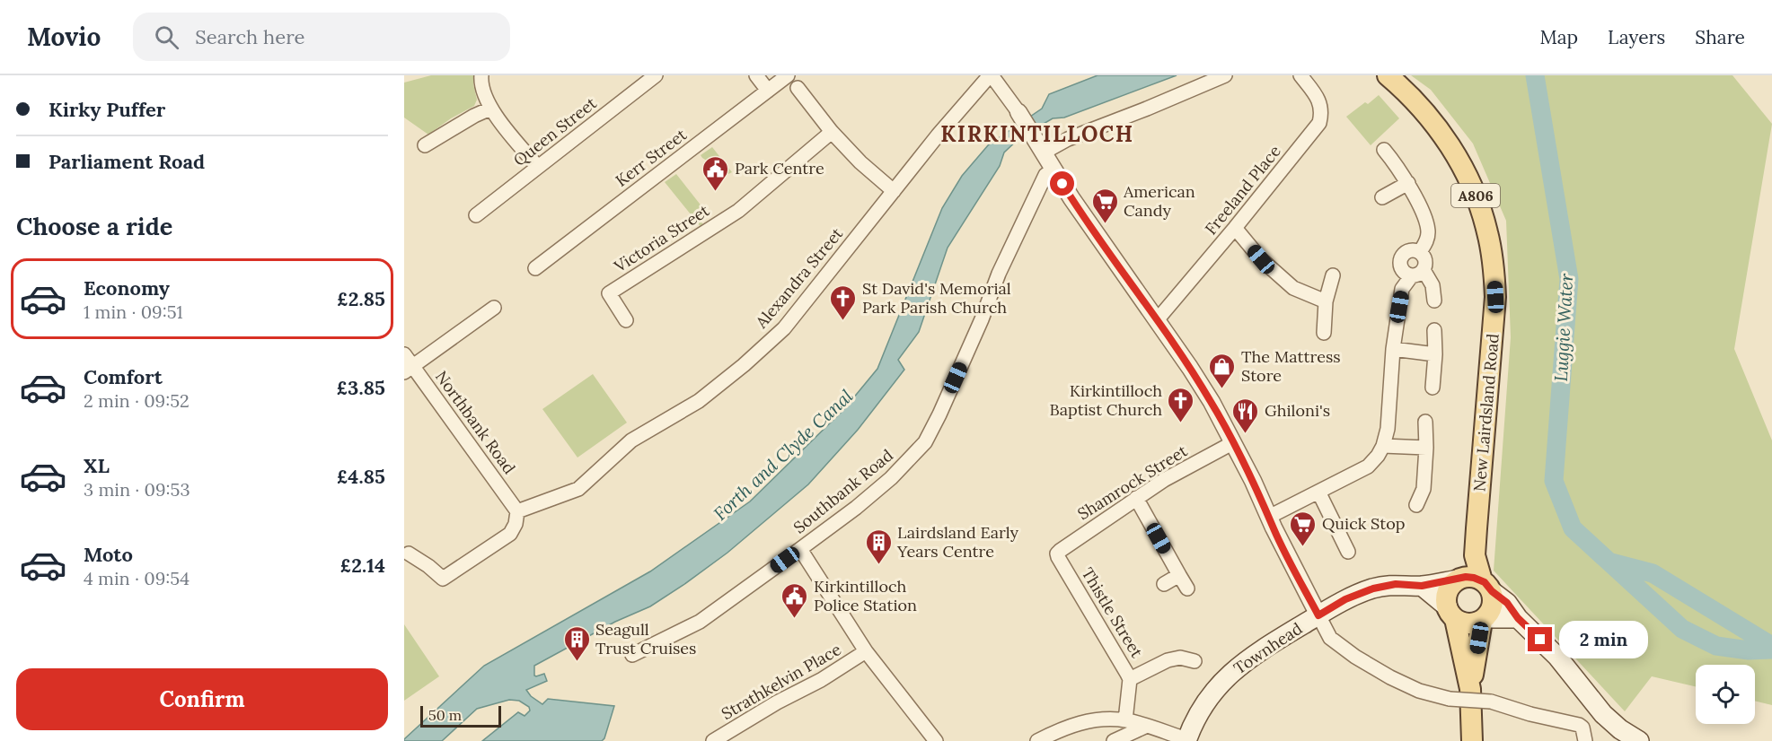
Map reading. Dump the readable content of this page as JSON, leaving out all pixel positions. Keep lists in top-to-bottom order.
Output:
{
  "streets": {
    "main road": ["A806", "New Lairdsland Road", "Townhead"],
    "street": [
      "Queen Street",
      "Kerr Street",
      "Freeland Place",
      "Victoria Street",
      "Alexandra Street",
      "Northbank Road",
      "Shamrock Street",
      "Southbank Road",
      "Thistle Street",
      "Strathkelvin Place"
    ]
  },
  "crossings": [
    ["Freeland Place", "Townhead"],
    ["Alexandra Street", "Northbank Road"],
    ["Shamrock Street", "Thistle Street"],
    ["Shamrock Street", "Townhead"],
    ["Southbank Road", "Townhead"]
  ],
  "districts": ["KIRKINTILLOCH"],
  "water": ["Luggie Water", "Forth and Clyde Canal"],
  "places": {
    "public building": ["Park Centre", "Kirkintilloch Police Station"],
    "supermarket": ["American Candy", "Quick Stop"],
    "church": ["St David's Memorial Park Parish Church", "Kirkintilloch Baptist Church"],
    "shop": ["The Mattress Store"],
    "restaurant": ["Ghiloni's"],
    "building": ["Lairdsland Early Years Centre", "Seagull Trust Cruises"]
  },
  "scale_bar": "50 m",
  "page": {
    "header": "Movio",
    "search": "Search here",
    "nav": ["Map", "Layers", "Share"],
    "banner": ["Kirky Puffer", "Parliament Road"],
    "heading": "Choose a ride",
    "list": [
      {
        "name": "Economy",
        "note": "1 min · 09:51",
        "value": "£2.85"
      },
      {
        "name": "Comfort",
        "note": "2 min · 09:52",
        "value": "£3.85"
      },
      {
        "name": "XL",
        "note": "3 min · 09:53",
        "value": "£4.85"
      },
      {
        "name": "Moto",
        "note": "4 min · 09:54",
        "value": "£2.14"
      }
    ],
    "bubble": "2 min",
    "buttons": "Confirm",
    "scale": "50 m"
  }
}
